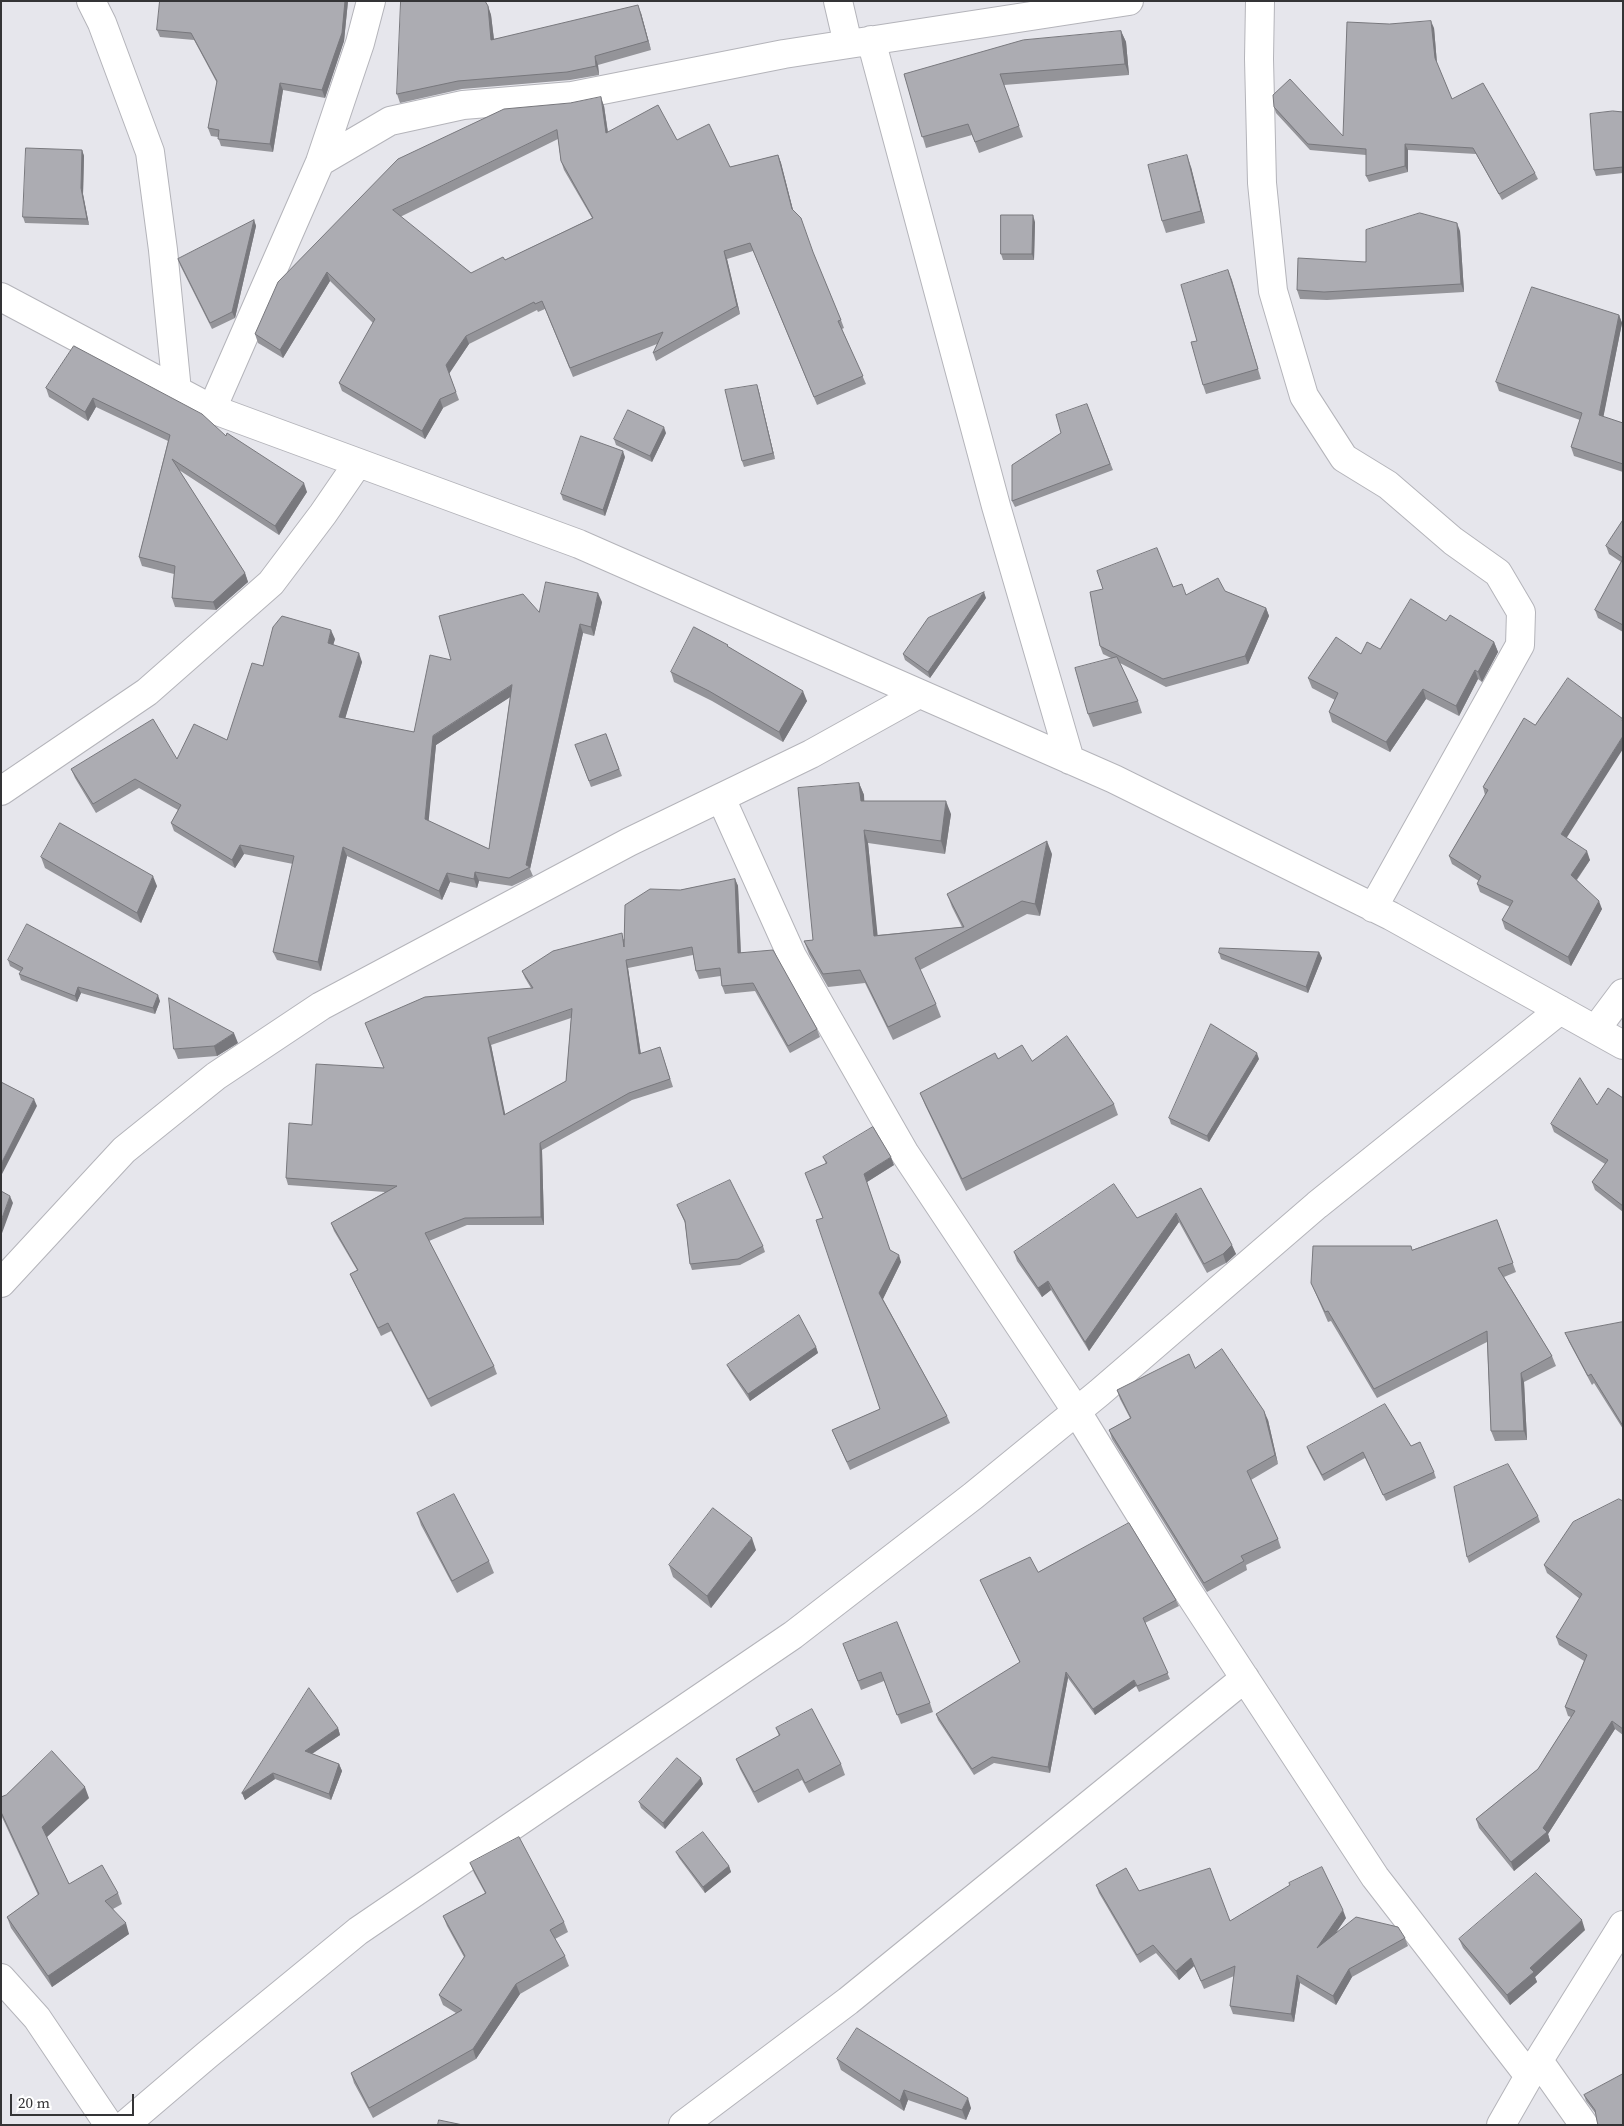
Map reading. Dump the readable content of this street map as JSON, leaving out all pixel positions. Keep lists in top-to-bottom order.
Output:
{
  "scale_bar": "20 m"
}
